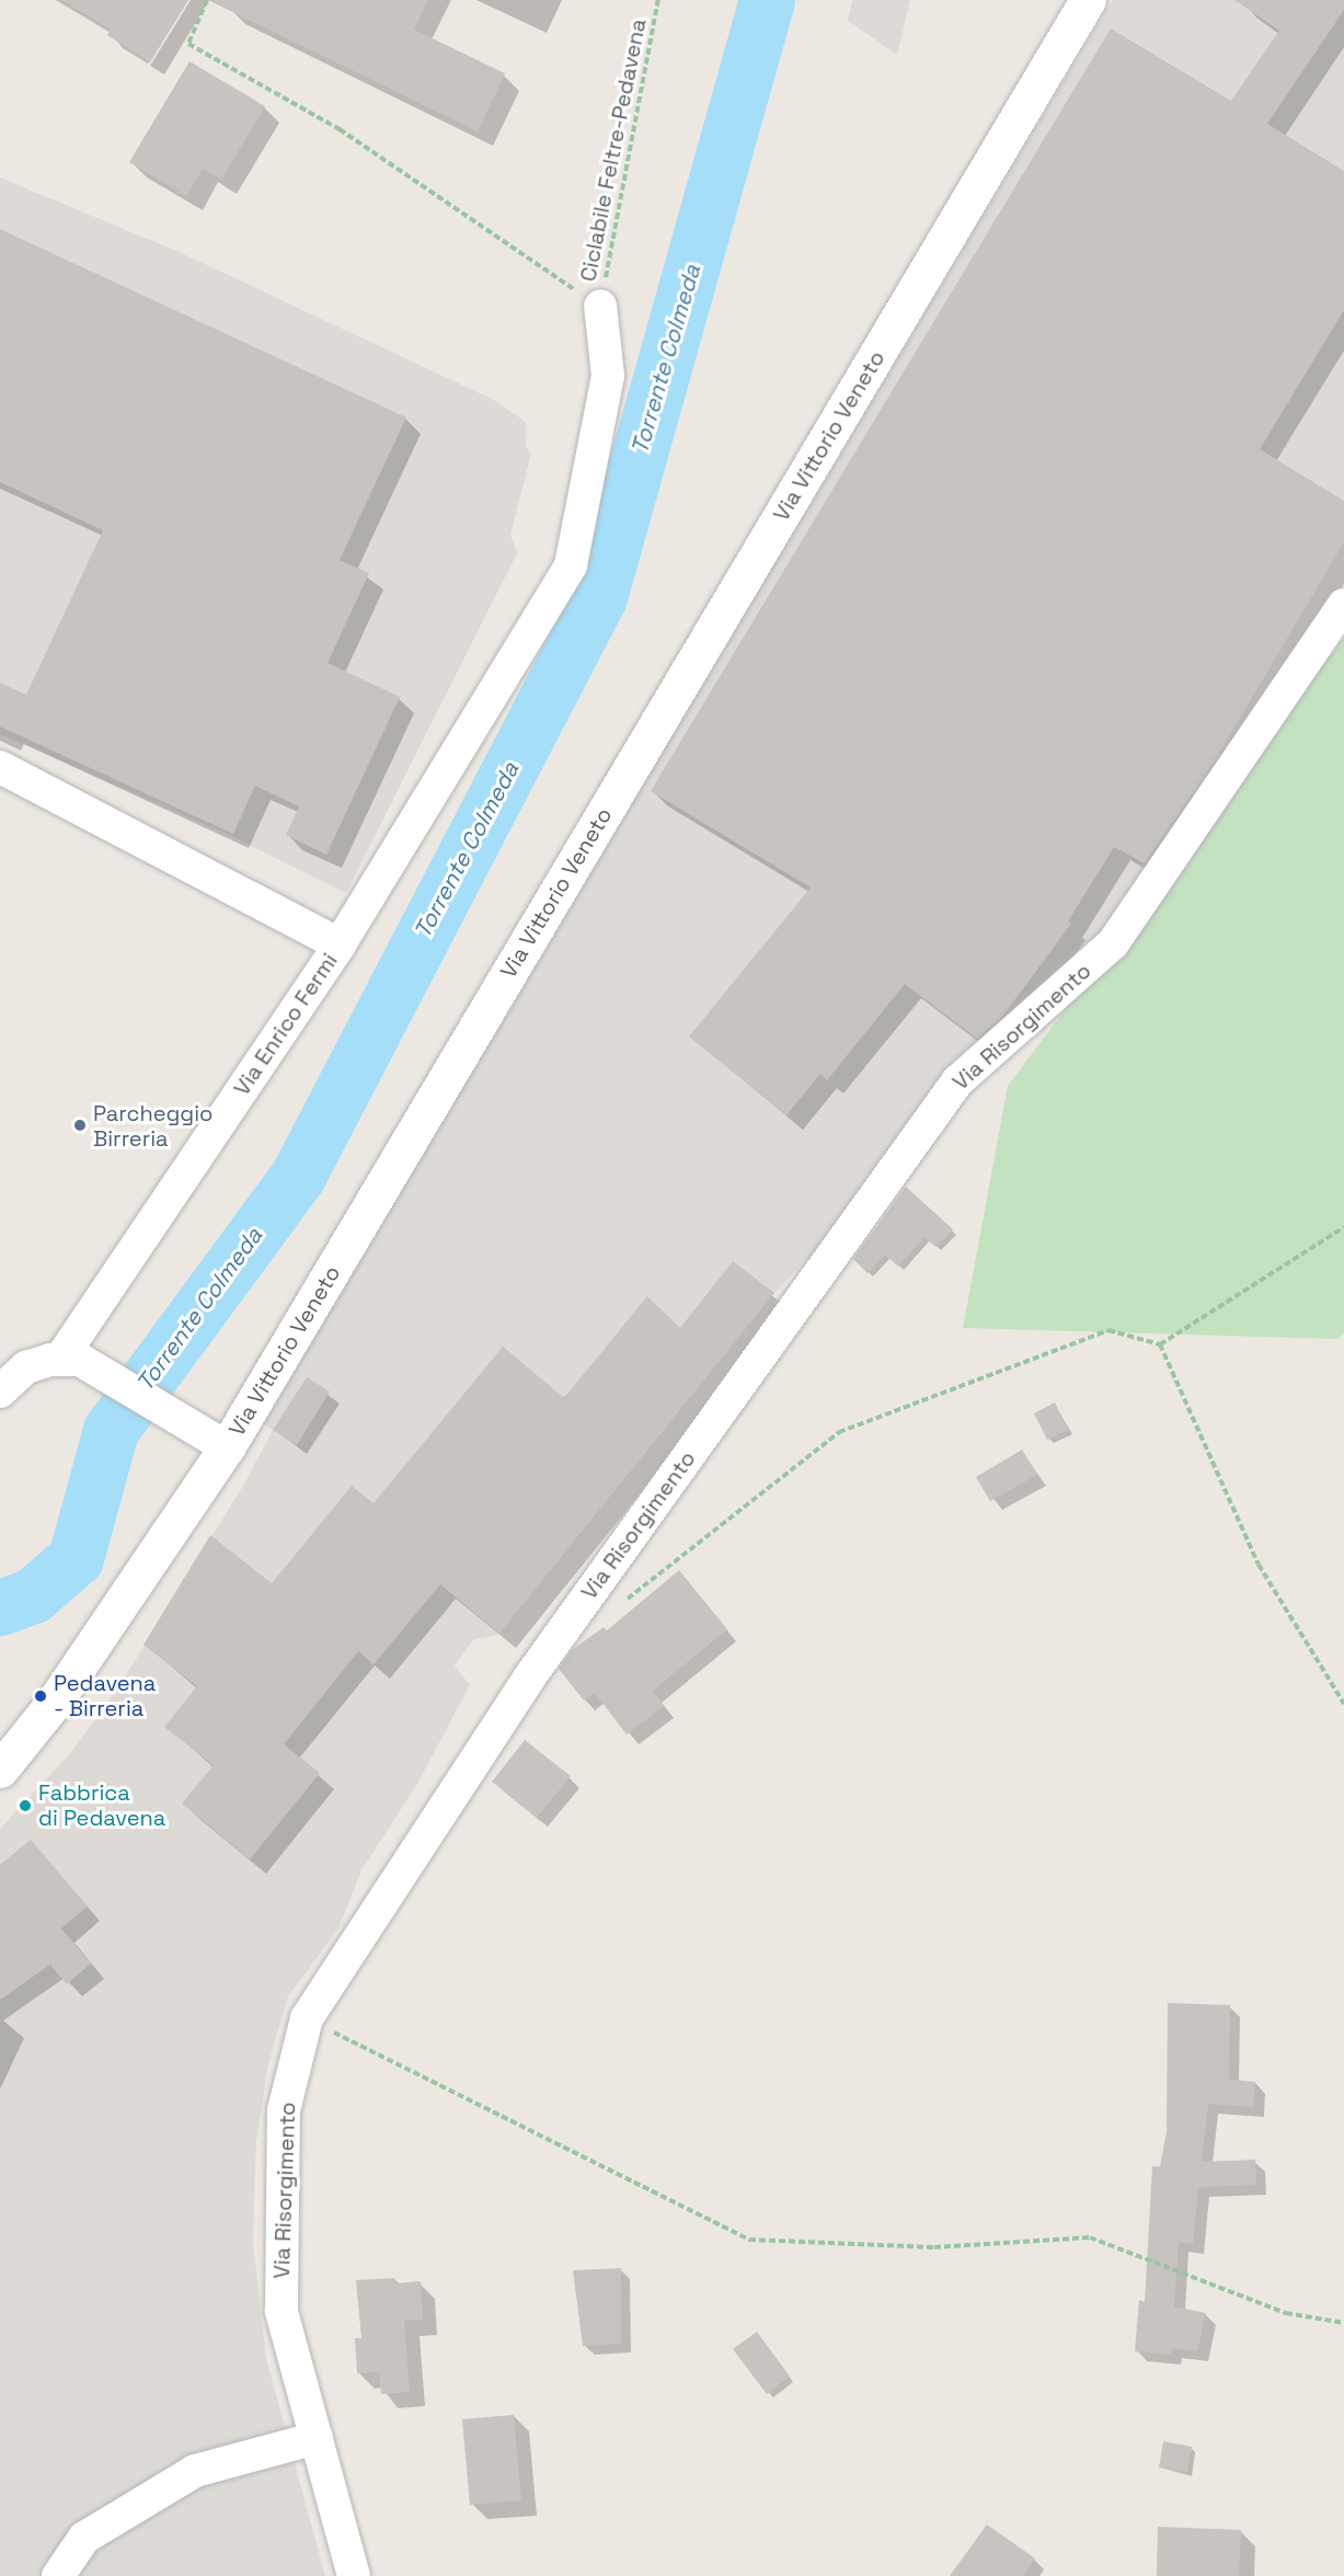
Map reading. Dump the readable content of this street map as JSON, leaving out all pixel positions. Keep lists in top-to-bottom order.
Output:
{
  "streets": {
    "main road": ["Via Vittorio Veneto"],
    "street": ["Via Enrico Fermi", "Via Risorgimento"],
    "path": ["Ciclabile Feltre-Pedavena"]
  },
  "water": ["Torrente Colmeda"],
  "places": ["Parcheggio Birreria", "Pedavena - Birreria", "Fabbrica di Pedavena"]
}
